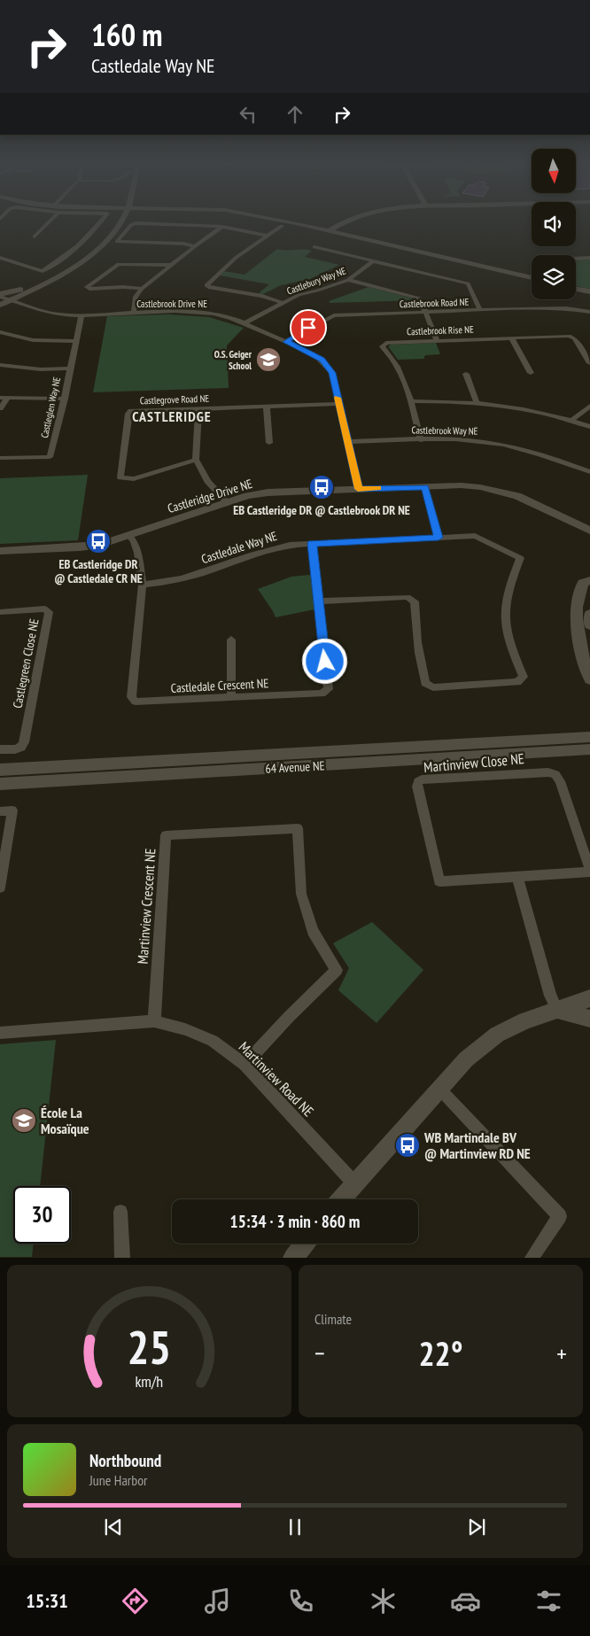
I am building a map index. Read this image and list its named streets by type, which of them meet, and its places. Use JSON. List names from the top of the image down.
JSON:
{
  "streets": {
    "street": [
      "Castlebury Way NE",
      "Castlebrook Road NE",
      "Castlebrook Drive NE",
      "Castlebrook Rise NE",
      "Castlegrove Road NE",
      "Castleglen Way NE",
      "Castlebrook Way NE",
      "Castleridge Drive NE",
      "Castledale Way NE",
      "Castlegreen Close NE",
      "Castledale Crescent NE",
      "Martinview Close NE",
      "64 Avenue NE",
      "Martinview Crescent NE",
      "Martinview Road NE"
    ]
  },
  "crossings": [
    ["Castlebury Way NE", "Castlebrook Drive NE"],
    ["Castlebrook Road NE", "Castlebrook Drive NE"],
    ["Castlebrook Drive NE", "Castlegrove Road NE"],
    ["Castlebrook Drive NE", "Castleglen Way NE"],
    ["Castlebrook Drive NE", "Castlebrook Way NE"],
    ["Castlebrook Drive NE", "Castleridge Drive NE"],
    ["Castlebrook Rise NE", "Castlebrook Way NE"],
    ["Castleridge Drive NE", "Castledale Crescent NE"],
    ["Castledale Way NE", "Castledale Crescent NE"],
    ["Martinview Crescent NE", "Martinview Road NE"]
  ],
  "districts": ["CASTLERIDGE"],
  "places": {
    "school or university": ["O.S. Geiger School", "École La Mosaïque"],
    "bus stop": ["EB Castleridge DR @ Castlebrook DR NE", "EB Castleridge DR @ Castledale CR NE", "WB Martindale BV @ Martinview RD NE"]
  },
  "north": "bottom",
  "page": {
    "turn": ["160 m", "Castledale Way NE"],
    "limit": "30",
    "trip": "15:34 · 3 min · 860 m",
    "tile": "Climate",
    "heat": ["−", "22°", "+"],
    "song": ["Northbound", "June Harbor"],
    "tabs": "15:31",
    "gauge": ["25", "km/h"]
  }
}
